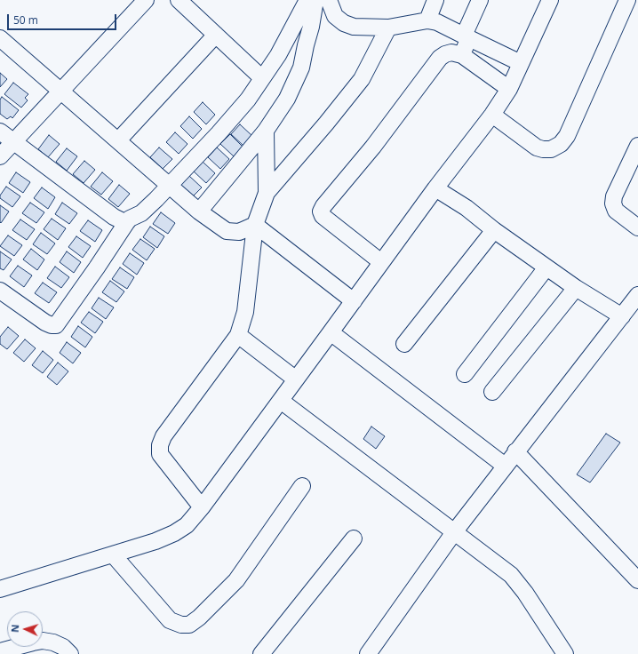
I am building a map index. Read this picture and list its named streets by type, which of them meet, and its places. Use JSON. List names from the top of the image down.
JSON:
{
  "scale_bar": "50 m",
  "north": "left"
}
